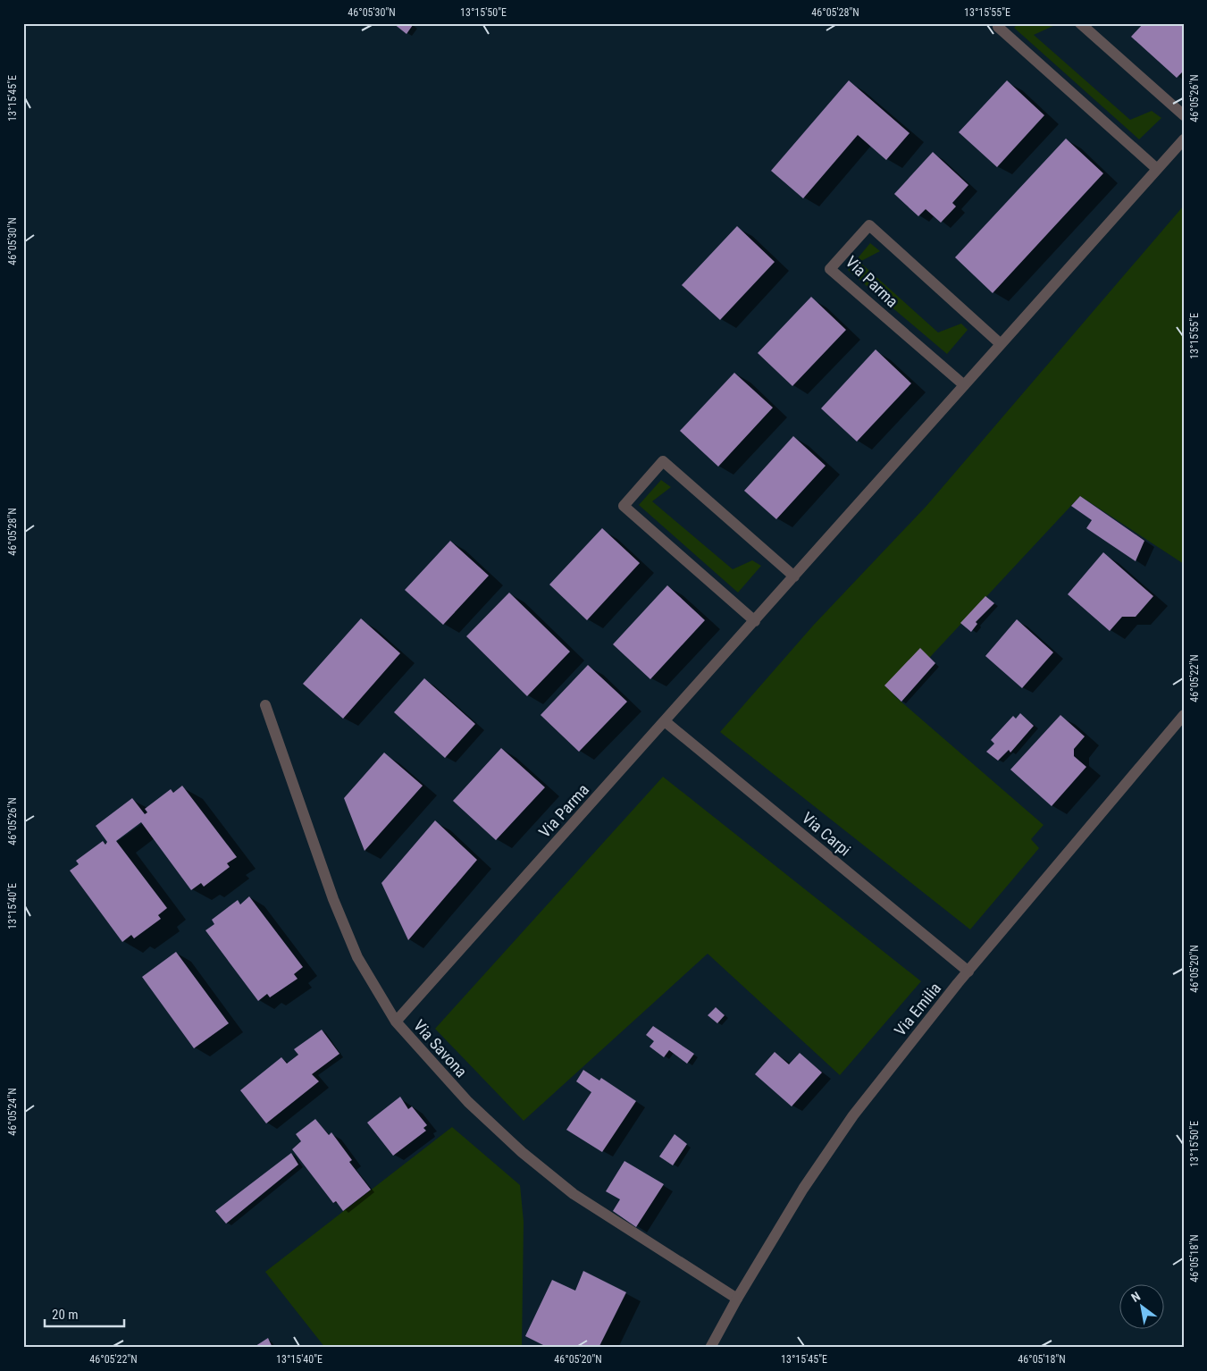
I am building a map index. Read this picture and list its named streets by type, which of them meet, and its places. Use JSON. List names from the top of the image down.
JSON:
{
  "streets": {
    "street": [
      "Via Parma",
      "Via Carpi",
      "Via Emilia",
      "Via Savona"
    ]
  },
  "crossings": [
    ["Via Parma", "Via Carpi"],
    ["Via Parma", "Via Savona"],
    ["Via Carpi", "Via Emilia"],
    ["Via Emilia", "Via Savona"]
  ],
  "scale_bar": "20 m",
  "north": "top left",
  "coordinates": [
    "46°05'30\"N",
    "13°15'50\"E",
    "46°05'28\"N",
    "13°15'55\"E",
    "46°05'26\"N",
    "13°15'45\"E",
    "46°05'22\"N",
    "13°15'40\"E",
    "46°05'20\"N",
    "46°05'24\"N",
    "46°05'18\"N"
  ]
}
